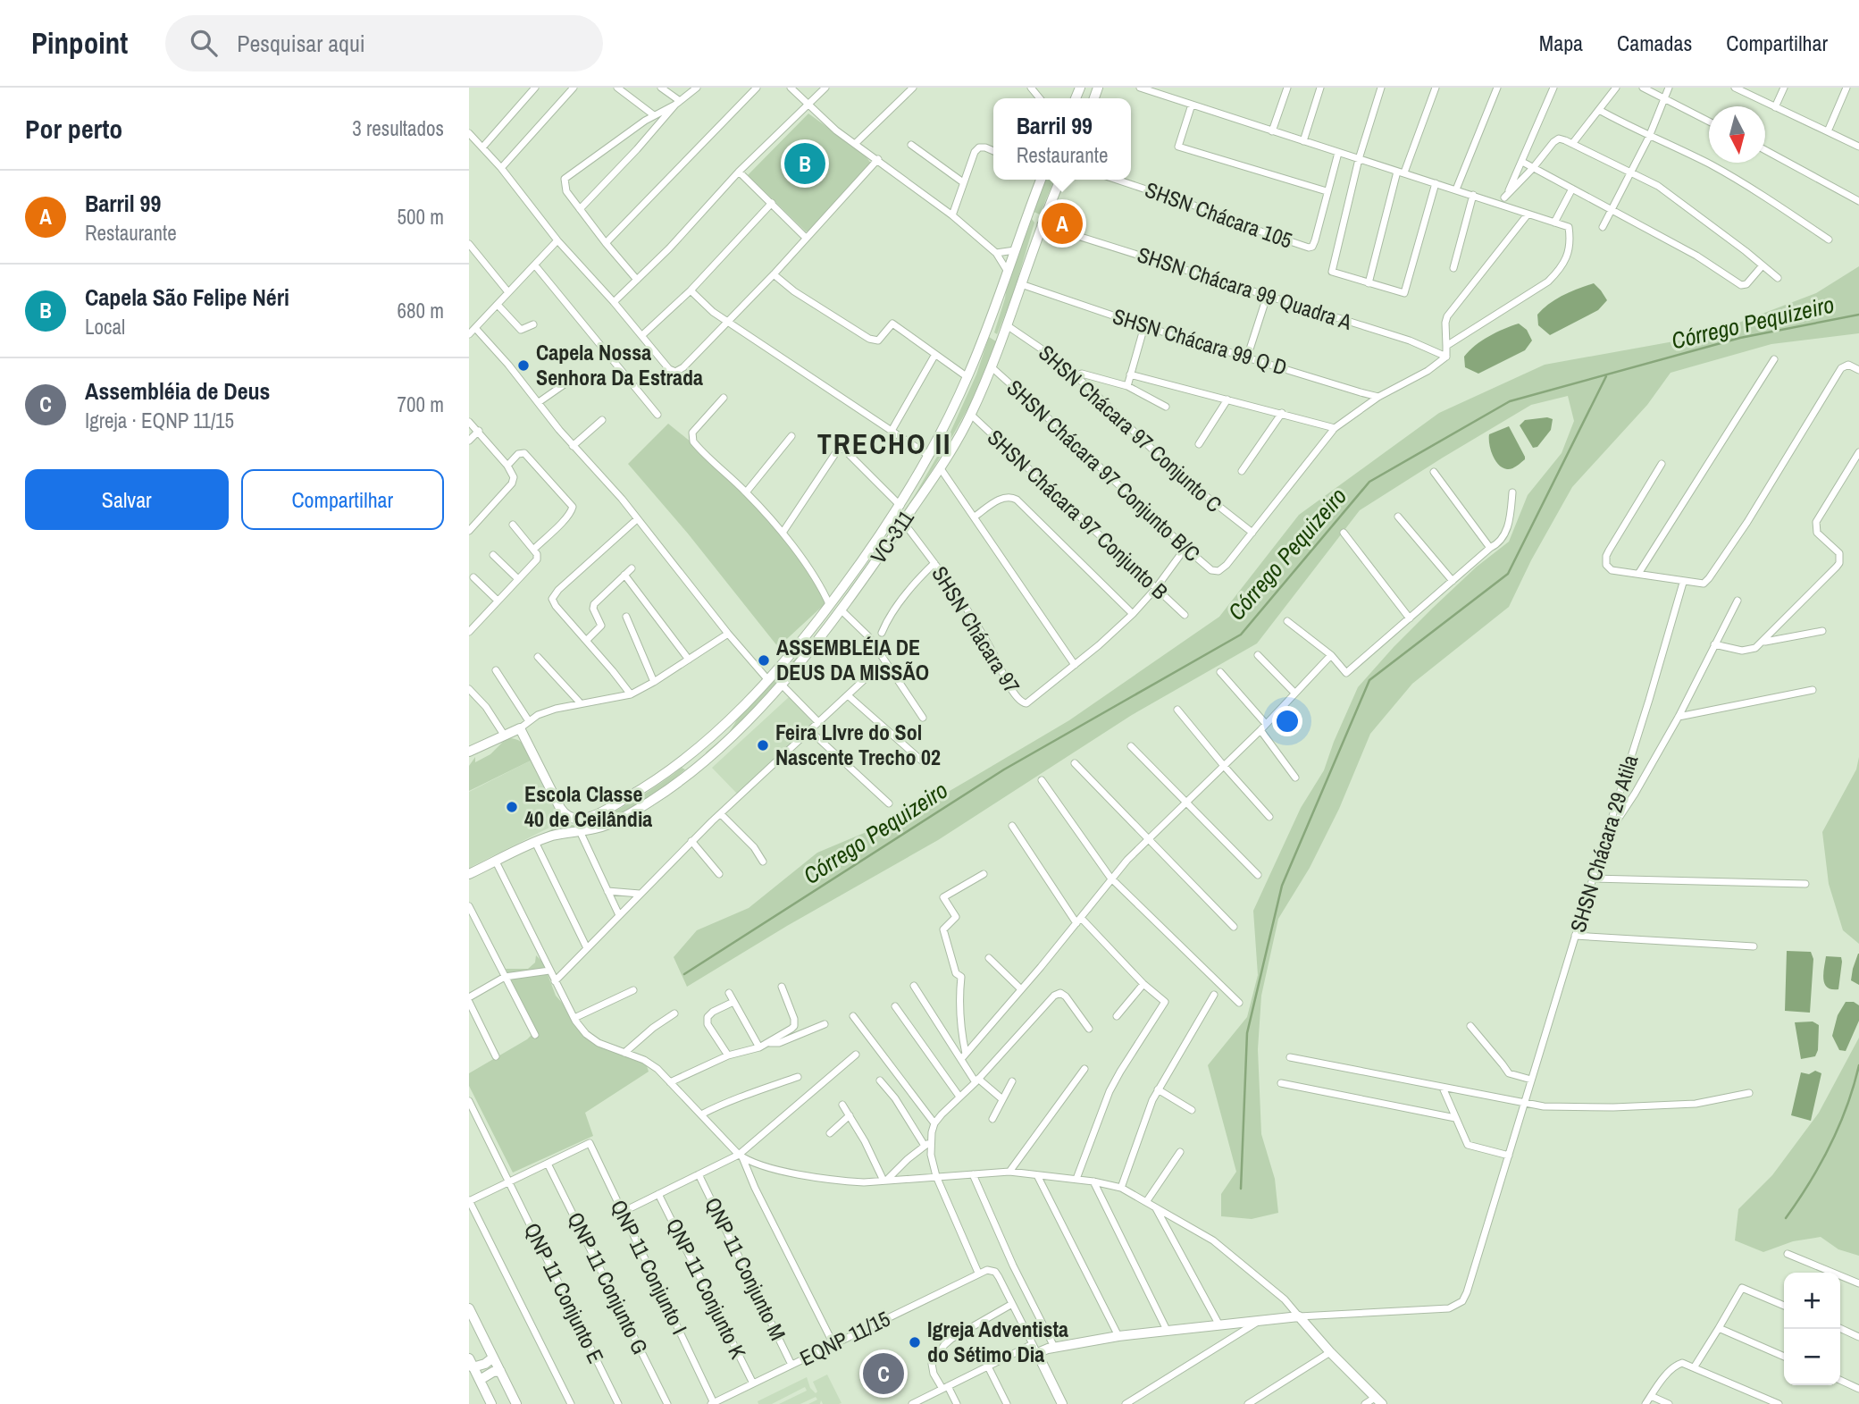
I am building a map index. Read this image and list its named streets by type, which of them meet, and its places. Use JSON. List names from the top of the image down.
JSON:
{
  "streets": {
    "main road": ["VC-311"],
    "street": [
      "SHSN Chácara 105",
      "SHSN Chácara 99 Quadra A",
      "SHSN Chácara 99 Q D",
      "SHSN Chácara 97 Conjunto C",
      "SHSN Chácara 97 Conjunto B/C",
      "SHSN Chácara 97 Conjunto B",
      "SHSN Chácara 97",
      "SHSN Chácara 29 Atila",
      "QNP 11 Conjunto I",
      "QNP 11 Conjunto M",
      "QNP 11 Conjunto G",
      "QNP 11 Conjunto K",
      "QNP 11 Conjunto E",
      "EQNP 11/15"
    ]
  },
  "crossings": [
    ["SHSN Chácara 99 Quadra A", "VC-311"],
    ["SHSN Chácara 99 Q D", "VC-311"],
    ["SHSN Chácara 97 Conjunto C", "SHSN Chácara 97 Conjunto B/C"],
    ["SHSN Chácara 97 Conjunto C", "VC-311"],
    ["SHSN Chácara 97 Conjunto B/C", "VC-311"],
    ["SHSN Chácara 97 Conjunto B/C", "SHSN Chácara 97"],
    ["SHSN Chácara 97 Conjunto B", "VC-311"],
    ["SHSN Chácara 97 Conjunto B", "SHSN Chácara 97"],
    ["VC-311", "SHSN Chácara 97"],
    ["QNP 11 Conjunto I", "QNP 11 Conjunto G"],
    ["QNP 11 Conjunto I", "EQNP 11/15"],
    ["QNP 11 Conjunto M", "EQNP 11/15"],
    ["QNP 11 Conjunto K", "EQNP 11/15"]
  ],
  "districts": ["TRECHO II"],
  "water": ["Córrego Pequizeiro"],
  "places": [
    "Capela Nossa Senhora Da Estrada",
    "ASSEMBLÉIA DE DEUS DA MISSÃO",
    "Feira LIvre do Sol Nascente Trecho 02",
    "Escola Classe 40 de Ceilândia",
    "Igreja Adventista do Sétimo Dia"
  ],
  "north": "bottom",
  "page": {
    "header": "Pinpoint",
    "search": "Pesquisar aqui",
    "nav": ["Mapa", "Camadas", "Compartilhar"],
    "heading": ["Por perto", "3 resultados"],
    "popup": ["Barril 99", "Restaurante"],
    "pins": ["B", "A", "C"],
    "list": [
      {
        "mark": "A",
        "name": "Barril 99",
        "note": "Restaurante",
        "value": "500 m"
      },
      {
        "mark": "B",
        "name": "Capela São Felipe Néri",
        "note": "Local",
        "value": "680 m"
      },
      {
        "mark": "C",
        "name": "Assembléia de Deus",
        "note": "Igreja · EQNP 11/15",
        "value": "700 m"
      }
    ],
    "buttons": ["Salvar", "Compartilhar"],
    "map_buttons": ["+", "−"]
  }
}
